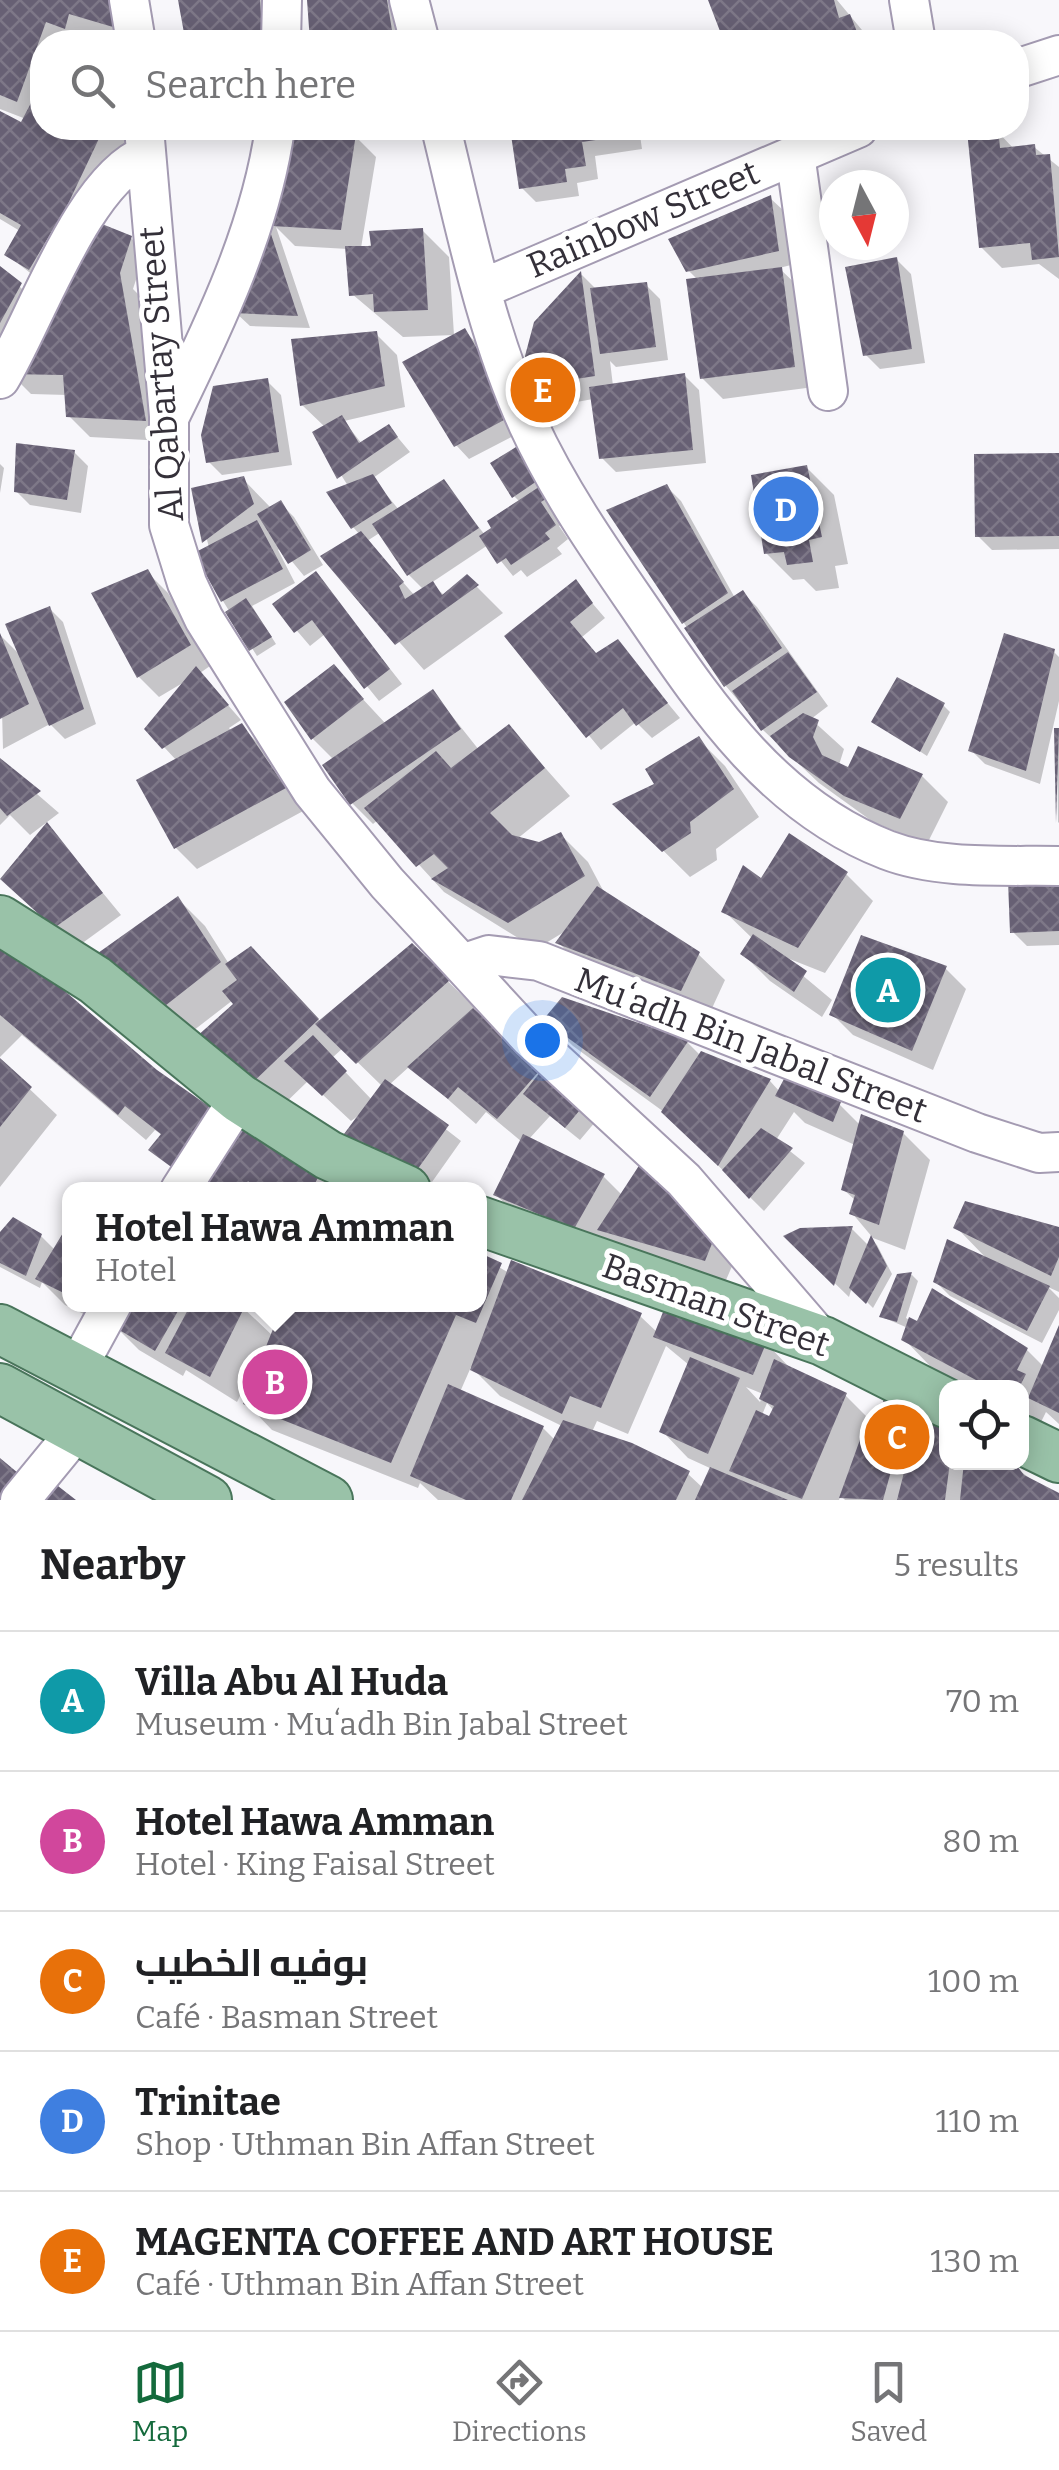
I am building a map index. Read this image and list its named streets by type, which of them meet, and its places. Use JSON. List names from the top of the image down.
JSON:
{
  "streets": {
    "main road": ["Basman Street"],
    "street": ["Rainbow Street", "Al Qabartay Street", "Muʻadh Bin Jabal Street"]
  },
  "crossings": [
    ["Al Qabartay Street", "Muʻadh Bin Jabal Street"],
    ["Al Qabartay Street", "Basman Street"]
  ],
  "north": "bottom",
  "page": {
    "search": "Search here",
    "pins": [
      "E",
      "D",
      "A",
      "B",
      "C"
    ],
    "popup": ["Hotel Hawa Amman", "Hotel"],
    "heading": ["Nearby", "5 results"],
    "list": [
      {
        "mark": "A",
        "name": "Villa Abu Al Huda",
        "note": "Museum · Muʻadh Bin Jabal Street",
        "value": "70 m"
      },
      {
        "mark": "B",
        "name": "Hotel Hawa Amman",
        "note": "Hotel · King Faisal Street",
        "value": "80 m"
      },
      {
        "mark": "C",
        "name": "بوفيه الخطيب",
        "note": "Café · Basman Street",
        "value": "100 m"
      },
      {
        "mark": "D",
        "name": "Trinitae",
        "note": "Shop · Uthman Bin Affan Street",
        "value": "110 m"
      },
      {
        "mark": "E",
        "name": "MAGENTA COFFEE AND ART HOUSE",
        "note": "Café · Uthman Bin Affan Street",
        "value": "130 m"
      }
    ],
    "nav": ["Map", "Directions", "Saved"]
  }
}
